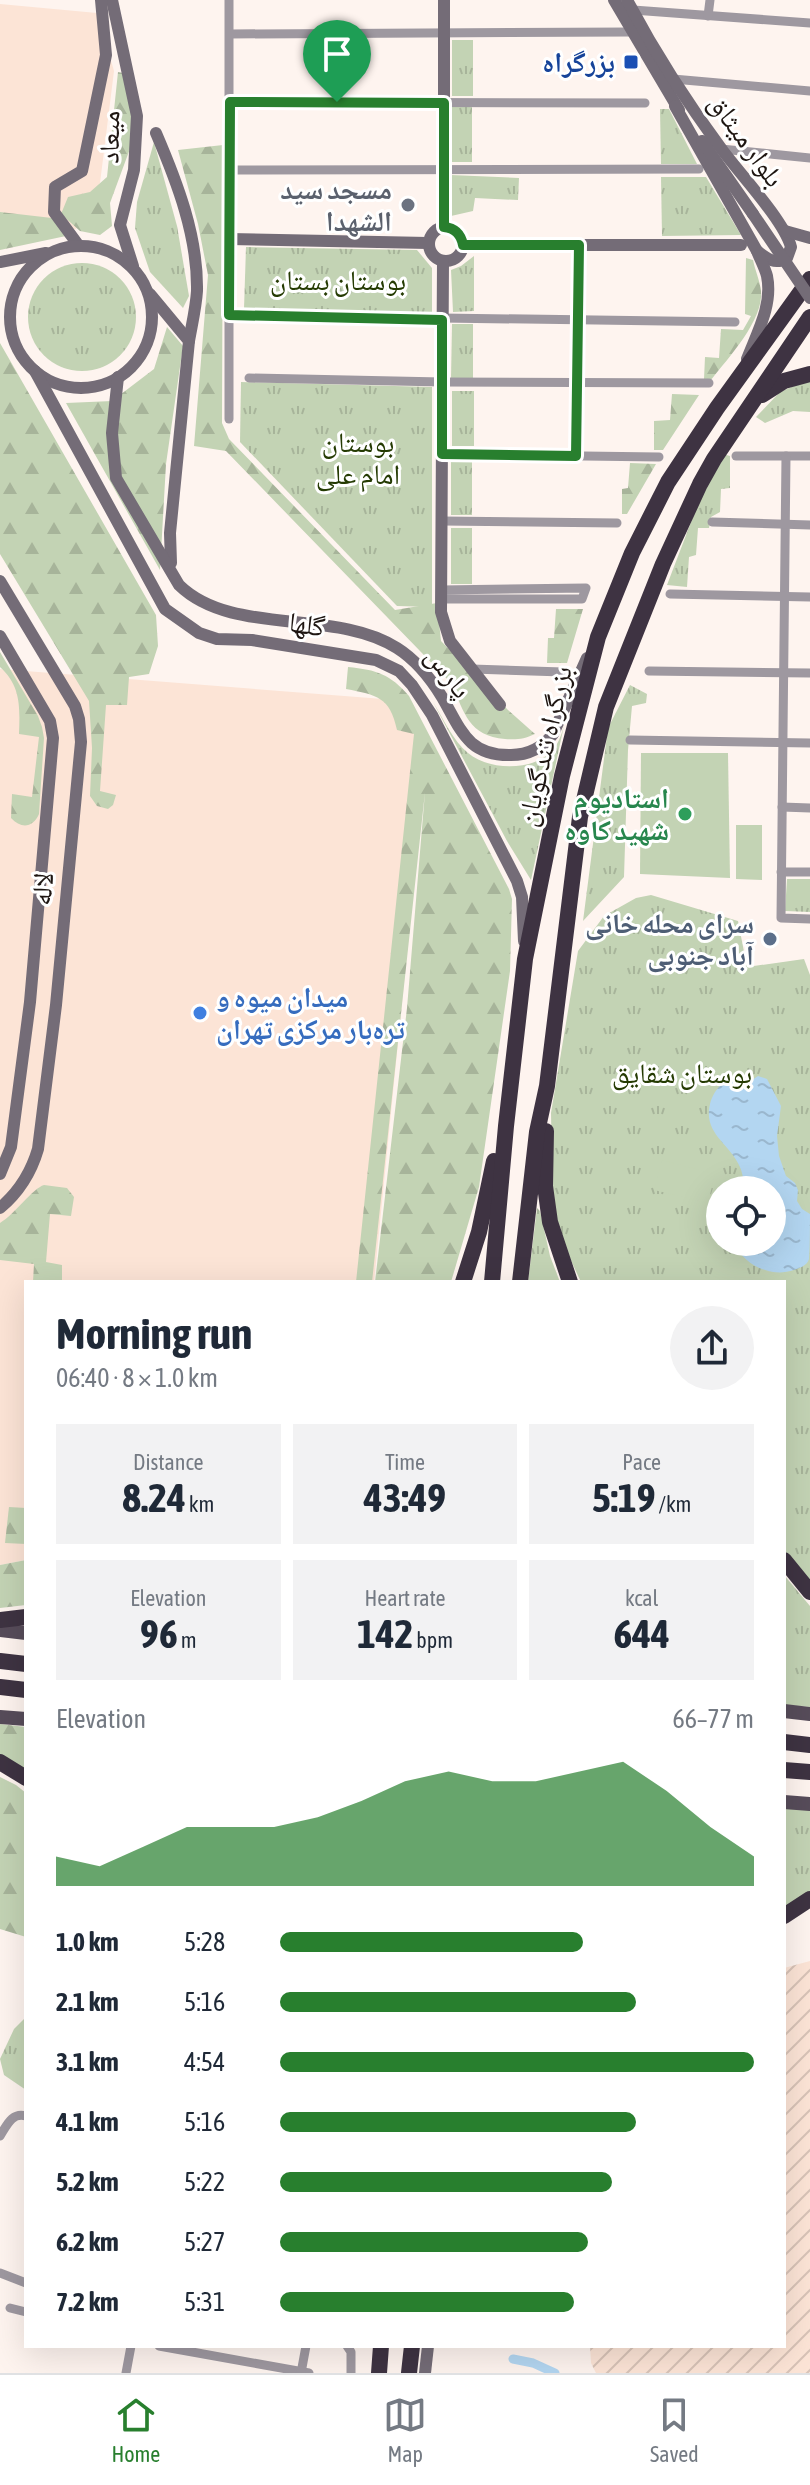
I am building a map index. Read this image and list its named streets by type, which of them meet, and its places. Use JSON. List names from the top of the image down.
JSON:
{
  "streets": {
    "highway": ["بزرگراه تندگویان"],
    "street": [
      "میعاد",
      "بلوار میثاق",
      "گلها",
      "پارس",
      "لاله"
    ]
  },
  "crossings": [
    ["میعاد", "گلها"],
    ["میعاد", "پارس"],
    ["گلها", "پارس"],
    ["گلها", "بزرگراه تندگویان"],
    ["پارس", "بزرگراه تندگویان"]
  ],
  "parks": ["بوستان بستان", "بوستان امام علی", "بوستان شقایق"],
  "places": {
    "transit": ["بزرگراه"],
    "other": [
      "مسجد سید الشهدا",
      "استادیوم شهید کاوه",
      "سرای محله خانی آباد جنوبی",
      "میدان میوه و تره‌بار مرکزی تهران"
    ]
  },
  "page": {
    "heading": ["Morning run", "06:40 · 8 × 1.0 km"],
    "stats": [
      ["Distance", "8.24 km"],
      ["Time", "43:49"],
      ["Pace", "5:19 /km"],
      ["Elevation", "96 m"],
      ["Heart rate", "142 bpm"],
      ["kcal", "644"]
    ],
    "chart": ["Elevation", "66–77 m"],
    "list": [
      {
        "name": "1.0 km",
        "note": "5:28"
      },
      {
        "name": "2.1 km",
        "note": "5:16"
      },
      {
        "name": "3.1 km",
        "note": "4:54"
      },
      {
        "name": "4.1 km",
        "note": "5:16"
      },
      {
        "name": "5.2 km",
        "note": "5:22"
      },
      {
        "name": "6.2 km",
        "note": "5:27"
      },
      {
        "name": "7.2 km",
        "note": "5:31"
      }
    ],
    "tabs": ["Home", "Map", "Saved"]
  }
}
